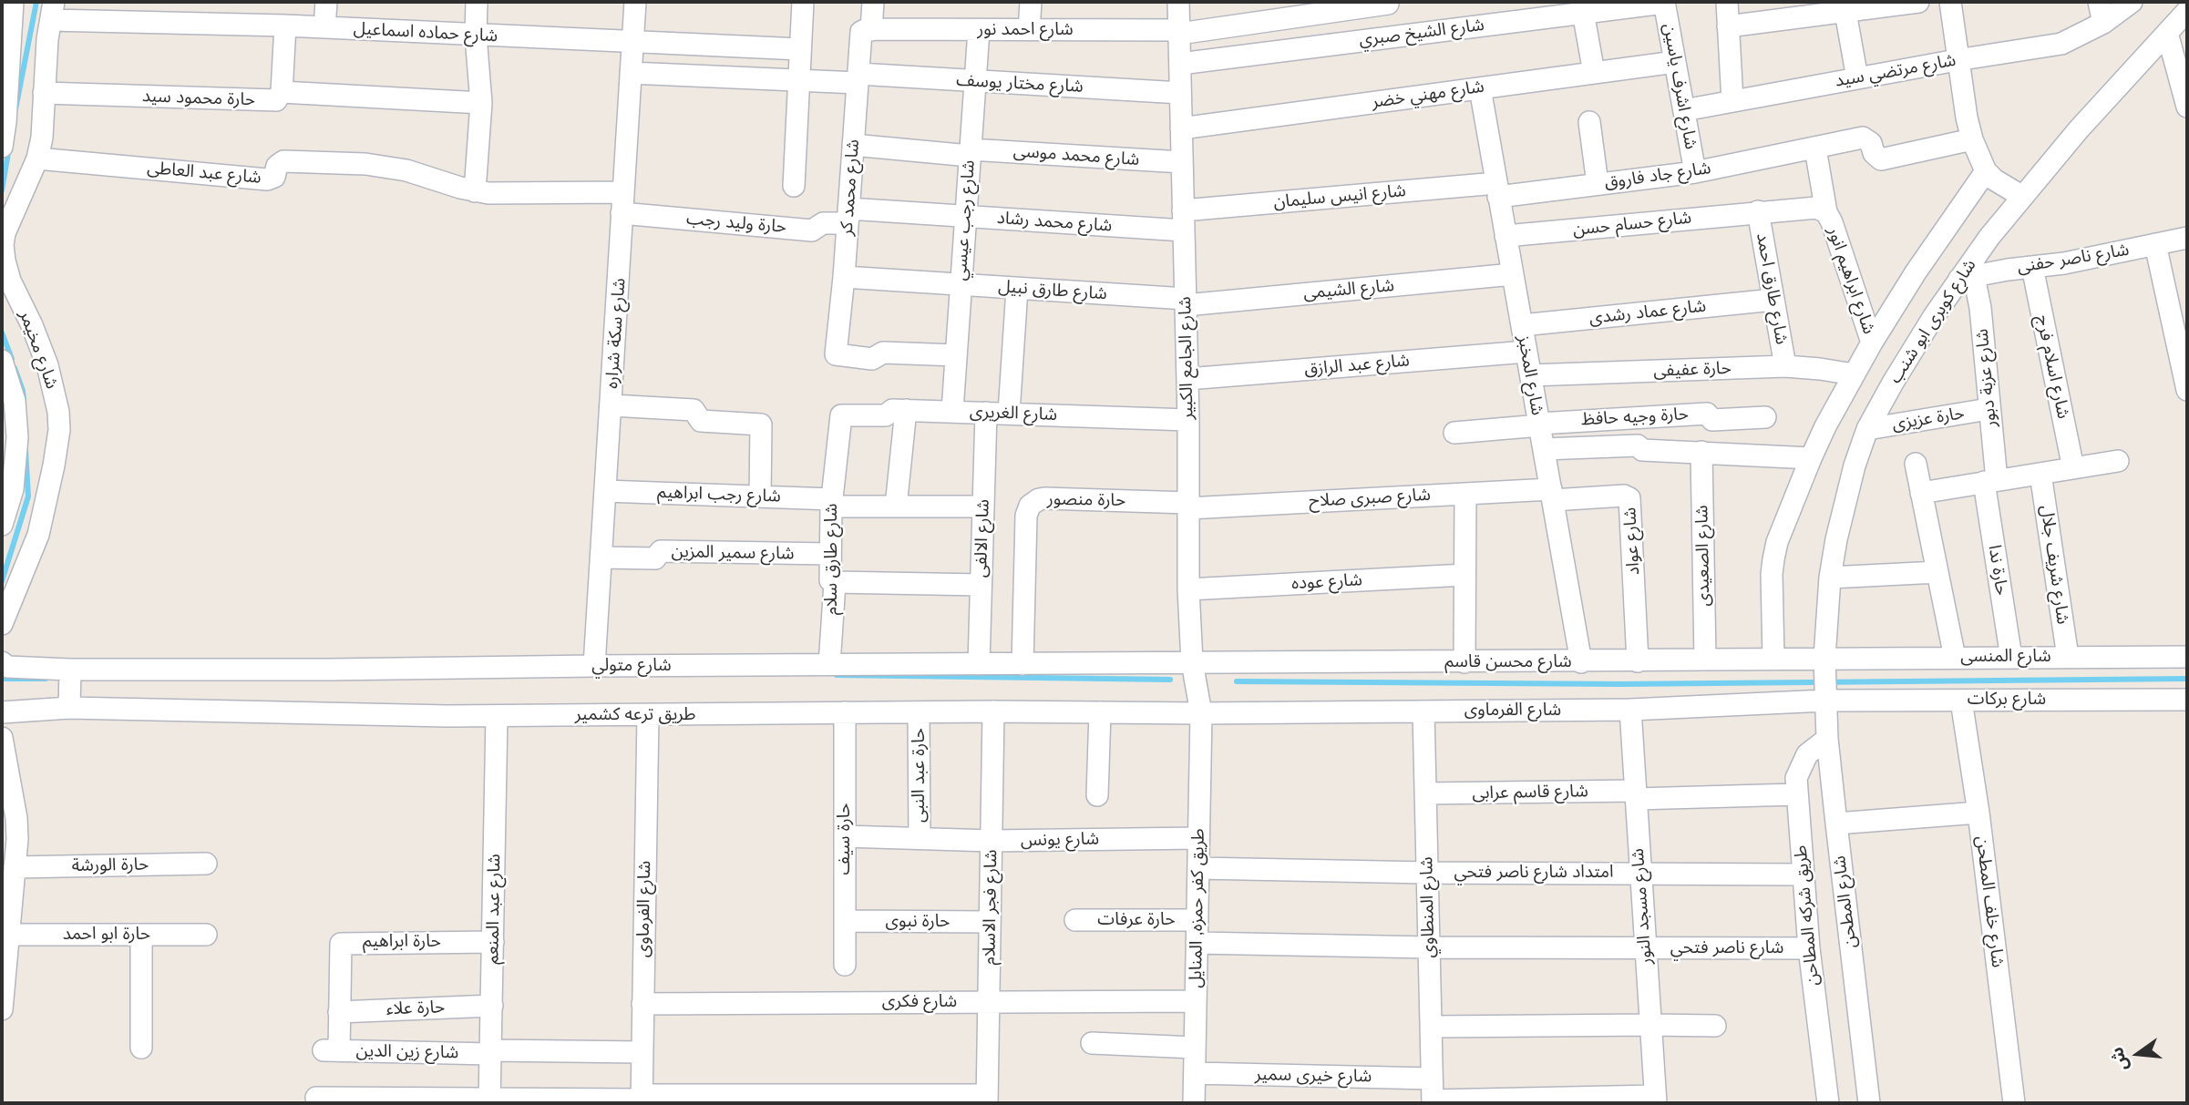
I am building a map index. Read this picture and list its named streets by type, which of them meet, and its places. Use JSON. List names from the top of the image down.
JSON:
{
  "streets": {
    "street": [
      "شارع احمد نور",
      "شارع حماده اسماعيل",
      "شارع الشيخ صبري",
      "شارع مرتضي سيد",
      "شارع مختار يوسف",
      "شارع اشرف ياسين",
      "شارع مهني خضر",
      "حارة محمود سيد",
      "شارع محمد موسى",
      "شارع عبد العاطى",
      "شارع جاد فاروق",
      "شارع محمد كر",
      "شارع انيس سليمان",
      "شارع رجب عيسي",
      "شارع محمد رشاد",
      "حارة وليد رجب",
      "شارع حسام حسن",
      "شارع ناصر حفنى",
      "شارع ابراهيم انور",
      "شارع طارق احمد",
      "شارع الشيمى",
      "شارع طارق نبيل",
      "شارع عماد رشدى",
      "شارع كوبرى ابو شنب",
      "شارع سكة شراره",
      "شارع مخيمر",
      "شارع الجامع الكبير",
      "شارع عبد الرازق",
      "شارع اسلام فرج",
      "حارة عفيفى",
      "شارع المخبز",
      "شارع عزبة دبور",
      "شارع الغريرى",
      "حارة وجيه حافظ",
      "حارة عزيزى",
      "شارع رجب ابراهيم",
      "شارع صبرى صلاح",
      "حارة منصور",
      "شارع الالفى",
      "شارع عواد",
      "شارع سمير المزين",
      "شارع الصعيدى",
      "شارع طارق سلام",
      "شارع شريف جلال",
      "حارة ندا",
      "شارع عوده",
      "شارع المنسى",
      "شارع محسن قاسم",
      "شارع متولي",
      "شارع بركات",
      "شارع الفرماوى",
      "طريق ترعه كشمير",
      "حارة عبد النبى",
      "شارع قاسم عرابى",
      "حارة سيف",
      "شارع يونس",
      "حارة الورشة",
      "امتداد شارع ناصر فتحي",
      "شارع المطحن",
      "شارع خلف المطحن",
      "شارع مسجد النور",
      "شارع فجر الاسلام",
      "شارع المنطاوي",
      "طريق كفر حمزه, المنايل",
      "شارع عبد المنعم",
      "طريق شركه المطاحن",
      "حارة عرفات",
      "حارة نبوى",
      "حارة ابو احمد",
      "حارة ابراهيم",
      "شارع ناصر فتحي",
      "شارع فكرى",
      "حارة علاء",
      "شارع زين الدين",
      "شارع خيرى سمير"
    ]
  },
  "crossings": [
    ["شارع احمد نور", "شارع محمد كر"],
    ["شارع احمد نور", "شارع رجب عيسي"],
    ["شارع احمد نور", "شارع الجامع الكبير"],
    ["شارع حماده اسماعيل", "حارة محمود سيد"],
    ["شارع حماده اسماعيل", "شارع سكة شراره"],
    ["شارع حماده اسماعيل", "شارع مخيمر"],
    ["شارع الشيخ صبري", "شارع اشرف ياسين"],
    ["شارع الشيخ صبري", "شارع الجامع الكبير"],
    ["شارع مرتضي سيد", "شارع اشرف ياسين"],
    ["شارع مختار يوسف", "شارع محمد كر"],
    ["شارع مختار يوسف", "شارع رجب عيسي"],
    ["شارع مختار يوسف", "شارع سكة شراره"],
    ["شارع مختار يوسف", "شارع الجامع الكبير"],
    ["شارع اشرف ياسين", "شارع مهني خضر"],
    ["شارع اشرف ياسين", "شارع جاد فاروق"],
    ["شارع مهني خضر", "شارع الجامع الكبير"],
    ["شارع مهني خضر", "شارع المخبز"],
    ["حارة محمود سيد", "شارع مخيمر"],
    ["شارع محمد موسى", "شارع محمد كر"],
    ["شارع محمد موسى", "شارع رجب عيسي"],
    ["شارع محمد موسى", "شارع الجامع الكبير"],
    ["شارع عبد العاطى", "حارة وليد رجب"],
    ["شارع عبد العاطى", "شارع سكة شراره"],
    ["شارع عبد العاطى", "شارع مخيمر"],
    ["شارع جاد فاروق", "شارع انيس سليمان"],
    ["شارع جاد فاروق", "شارع المخبز"],
    ["شارع محمد كر", "شارع رجب عيسي"],
    ["شارع محمد كر", "شارع محمد رشاد"],
    ["شارع محمد كر", "حارة وليد رجب"],
    ["شارع محمد كر", "شارع طارق نبيل"],
    ["شارع انيس سليمان", "شارع محمد رشاد"],
    ["شارع انيس سليمان", "شارع الجامع الكبير"],
    ["شارع انيس سليمان", "شارع المخبز"],
    ["شارع رجب عيسي", "شارع محمد رشاد"],
    ["شارع رجب عيسي", "شارع طارق نبيل"],
    ["شارع رجب عيسي", "شارع الغريرى"],
    ["شارع محمد رشاد", "حارة وليد رجب"],
    ["شارع محمد رشاد", "شارع الجامع الكبير"],
    ["حارة وليد رجب", "شارع سكة شراره"],
    ["شارع حسام حسن", "شارع ابراهيم انور"],
    ["شارع حسام حسن", "شارع طارق احمد"],
    ["شارع حسام حسن", "شارع المخبز"],
    ["شارع ناصر حفنى", "شارع كوبرى ابو شنب"],
    ["شارع ناصر حفنى", "شارع اسلام فرج"],
    ["شارع ناصر حفنى", "شارع عزبة دبور"],
    ["شارع ابراهيم انور", "شارع طارق احمد"],
    ["شارع طارق احمد", "شارع عماد رشدى"],
    ["شارع طارق احمد", "حارة عفيفى"],
    ["شارع الشيمى", "شارع طارق نبيل"],
    ["شارع الشيمى", "شارع الجامع الكبير"],
    ["شارع الشيمى", "شارع المخبز"],
    ["شارع طارق نبيل", "شارع الجامع الكبير"],
    ["شارع عماد رشدى", "شارع المخبز"],
    ["شارع كوبرى ابو شنب", "شارع عزبة دبور"],
    ["شارع كوبرى ابو شنب", "حارة عزيزى"],
    ["شارع كوبرى ابو شنب", "شارع المنسى"],
    ["شارع كوبرى ابو شنب", "شارع محسن قاسم"],
    ["شارع كوبرى ابو شنب", "شارع بركات"],
    ["شارع كوبرى ابو شنب", "شارع الفرماوى"],
    ["شارع كوبرى ابو شنب", "شارع المطحن"],
    ["شارع سكة شراره", "شارع رجب ابراهيم"],
    ["شارع سكة شراره", "شارع سمير المزين"],
    ["شارع سكة شراره", "شارع متولي"],
    ["شارع الجامع الكبير", "شارع عبد الرازق"],
    ["شارع الجامع الكبير", "شارع الغريرى"],
    ["شارع الجامع الكبير", "شارع صبرى صلاح"],
    ["شارع الجامع الكبير", "حارة منصور"],
    ["شارع الجامع الكبير", "شارع عوده"],
    ["شارع الجامع الكبير", "شارع محسن قاسم"],
    ["شارع الجامع الكبير", "شارع متولي"],
    ["شارع الجامع الكبير", "شارع الفرماوى"],
    ["شارع الجامع الكبير", "طريق ترعه كشمير"],
    ["شارع الجامع الكبير", "طريق كفر حمزه, المنايل"],
    ["شارع عبد الرازق", "شارع المخبز"],
    ["حارة عفيفى", "شارع المخبز"],
    ["شارع المخبز", "حارة وجيه حافظ"],
    ["شارع المخبز", "شارع صبرى صلاح"],
    ["شارع المخبز", "شارع عواد"],
    ["شارع المخبز", "شارع محسن قاسم"],
    ["شارع عزبة دبور", "حارة عزيزى"],
    ["شارع عزبة دبور", "حارة ندا"],
    ["شارع الغريرى", "شارع الالفى"],
    ["شارع الغريرى", "شارع طارق سلام"],
    ["شارع رجب ابراهيم", "شارع الالفى"],
    ["شارع رجب ابراهيم", "شارع طارق سلام"],
    ["شارع صبرى صلاح", "حارة منصور"],
    ["شارع صبرى صلاح", "شارع عواد"],
    ["حارة منصور", "شارع متولي"],
    ["شارع الالفى", "شارع متولي"],
    ["شارع عواد", "شارع محسن قاسم"],
    ["شارع سمير المزين", "شارع طارق سلام"],
    ["شارع الصعيدى", "شارع محسن قاسم"],
    ["شارع طارق سلام", "شارع متولي"],
    ["شارع شريف جلال", "شارع المنسى"],
    ["حارة ندا", "شارع المنسى"],
    ["شارع المنسى", "شارع محسن قاسم"],
    ["شارع محسن قاسم", "شارع متولي"],
    ["شارع بركات", "شارع الفرماوى"],
    ["شارع بركات", "شارع المطحن"],
    ["شارع بركات", "شارع خلف المطحن"],
    ["شارع الفرماوى", "طريق ترعه كشمير"],
    ["شارع الفرماوى", "شارع المطحن"],
    ["شارع الفرماوى", "شارع مسجد النور"],
    ["شارع الفرماوى", "شارع المنطاوي"],
    ["شارع الفرماوى", "طريق كفر حمزه, المنايل"],
    ["شارع الفرماوى", "شارع فكرى"],
    ["شارع الفرماوى", "شارع زين الدين"],
    ["طريق ترعه كشمير", "حارة عبد النبى"],
    ["طريق ترعه كشمير", "حارة سيف"],
    ["طريق ترعه كشمير", "شارع فجر الاسلام"],
    ["طريق ترعه كشمير", "طريق كفر حمزه, المنايل"],
    ["طريق ترعه كشمير", "شارع عبد المنعم"],
    ["حارة عبد النبى", "شارع يونس"],
    ["شارع قاسم عرابى", "شارع مسجد النور"],
    ["شارع قاسم عرابى", "شارع المنطاوي"],
    ["شارع قاسم عرابى", "طريق شركه المطاحن"],
    ["حارة سيف", "شارع يونس"],
    ["حارة سيف", "حارة نبوى"],
    ["شارع يونس", "شارع فجر الاسلام"],
    ["شارع يونس", "طريق كفر حمزه, المنايل"],
    ["امتداد شارع ناصر فتحي", "شارع مسجد النور"],
    ["امتداد شارع ناصر فتحي", "شارع المنطاوي"],
    ["امتداد شارع ناصر فتحي", "طريق كفر حمزه, المنايل"],
    ["امتداد شارع ناصر فتحي", "طريق شركه المطاحن"],
    ["شارع المطحن", "طريق شركه المطاحن"],
    ["شارع مسجد النور", "شارع ناصر فتحي"],
    ["شارع فجر الاسلام", "حارة نبوى"],
    ["شارع فجر الاسلام", "شارع فكرى"],
    ["شارع المنطاوي", "شارع خيرى سمير"],
    ["طريق كفر حمزه, المنايل", "حارة عرفات"],
    ["طريق كفر حمزه, المنايل", "شارع فكرى"],
    ["طريق كفر حمزه, المنايل", "شارع خيرى سمير"],
    ["شارع عبد المنعم", "حارة ابراهيم"],
    ["شارع عبد المنعم", "حارة علاء"],
    ["شارع عبد المنعم", "شارع زين الدين"],
    ["طريق شركه المطاحن", "شارع ناصر فتحي"],
    ["حارة ابراهيم", "حارة علاء"],
    ["حارة ابراهيم", "شارع زين الدين"]
  ],
  "north": "left"
}
